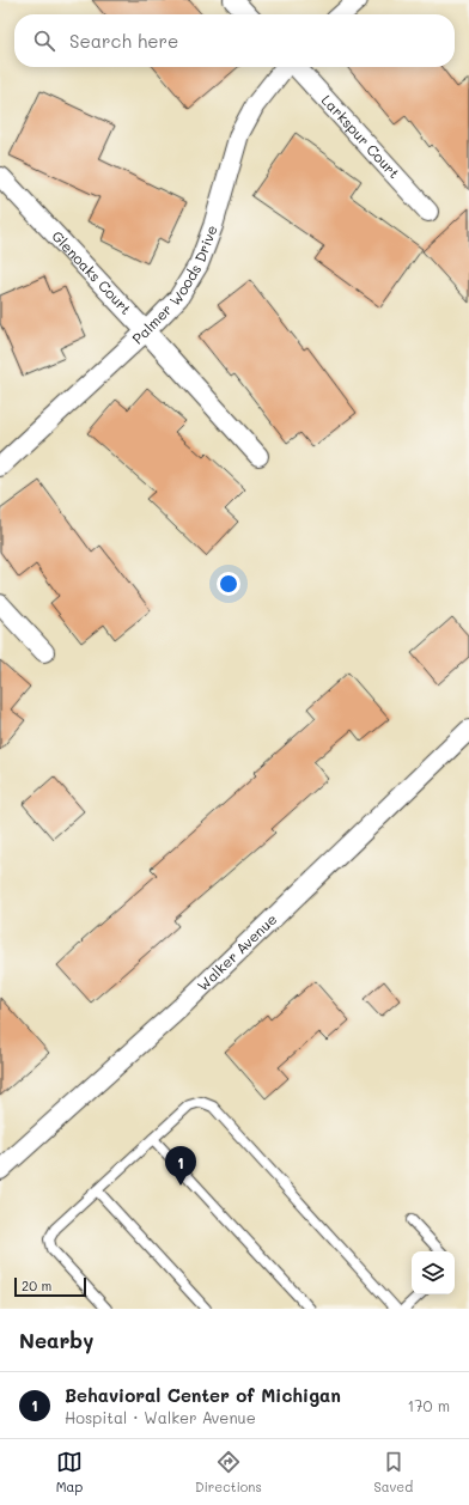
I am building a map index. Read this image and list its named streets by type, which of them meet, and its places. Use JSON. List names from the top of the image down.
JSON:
{
  "streets": {
    "street": [
      "Larkspur Court",
      "Glenoaks Court",
      "Palmer Woods Drive",
      "Walker Avenue"
    ]
  },
  "crossings": [
    ["Glenoaks Court", "Palmer Woods Drive"]
  ],
  "scale_bar": "20 m",
  "page": {
    "search": "Search here",
    "pins": "1",
    "scale": "20 m",
    "heading": "Nearby",
    "list": [
      {
        "mark": "1",
        "name": "Behavioral Center of Michigan",
        "note": "Hospital · Walker Avenue",
        "value": "170 m"
      }
    ],
    "nav": ["Map", "Directions", "Saved"]
  }
}
